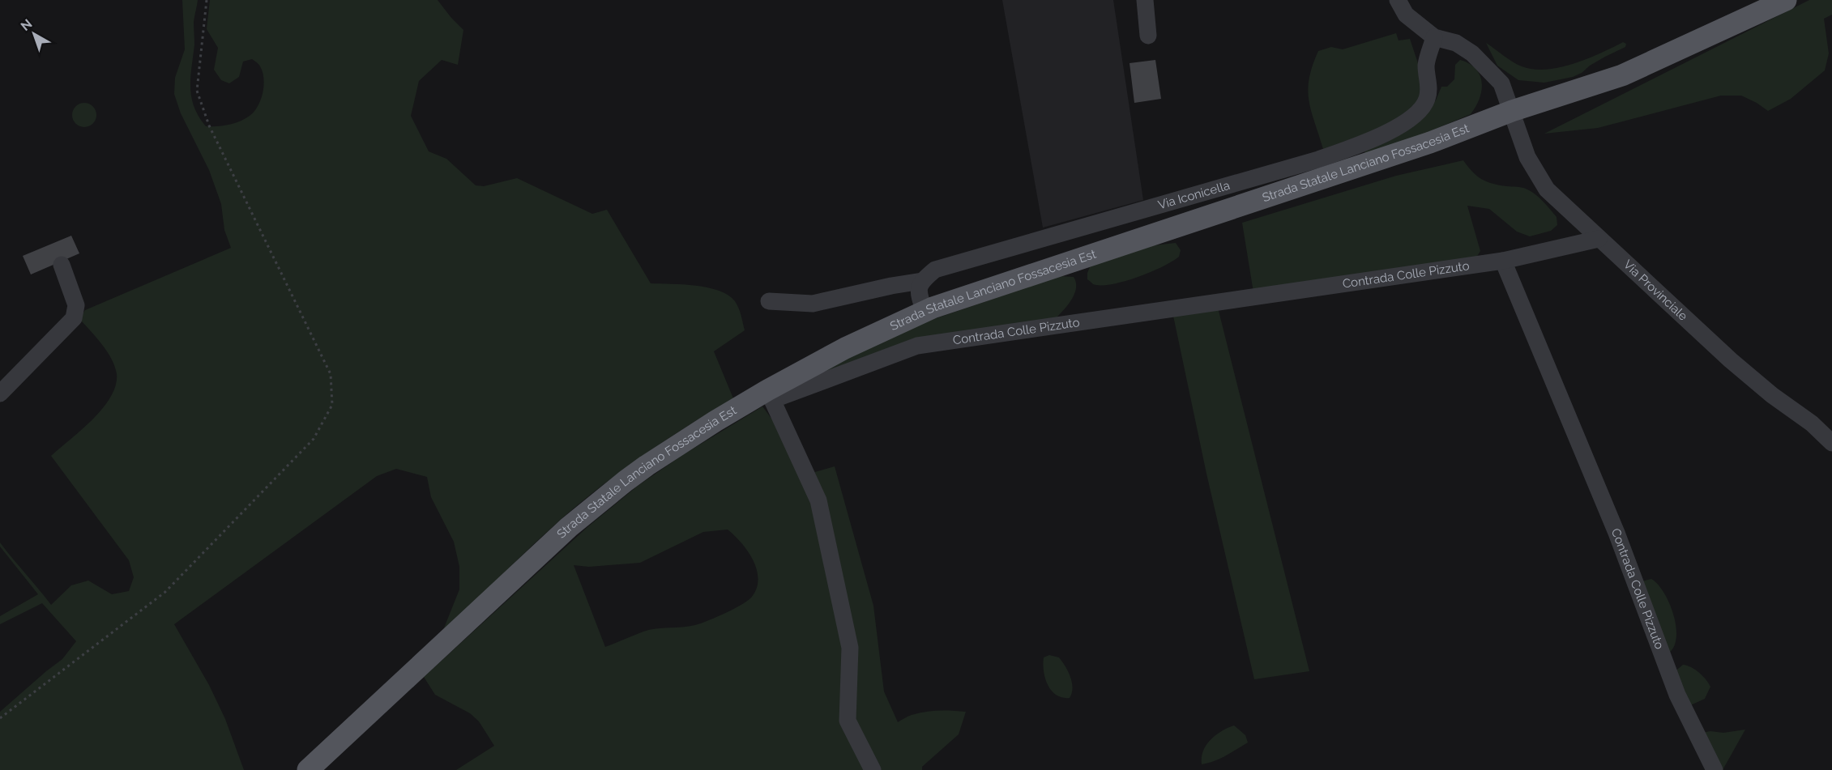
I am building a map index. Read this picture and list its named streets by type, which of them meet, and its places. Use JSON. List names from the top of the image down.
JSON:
{
  "streets": {
    "main road": ["Strada Statale Lanciano Fossacesia Est"],
    "street": ["Via Iconicella", "Contrada Colle Pizzuto", "Via Provinciale"]
  },
  "crossings": [
    ["Strada Statale Lanciano Fossacesia Est", "Contrada Colle Pizzuto"],
    ["Strada Statale Lanciano Fossacesia Est", "Via Provinciale"],
    ["Via Iconicella", "Via Provinciale"]
  ],
  "north": "top left"
}
